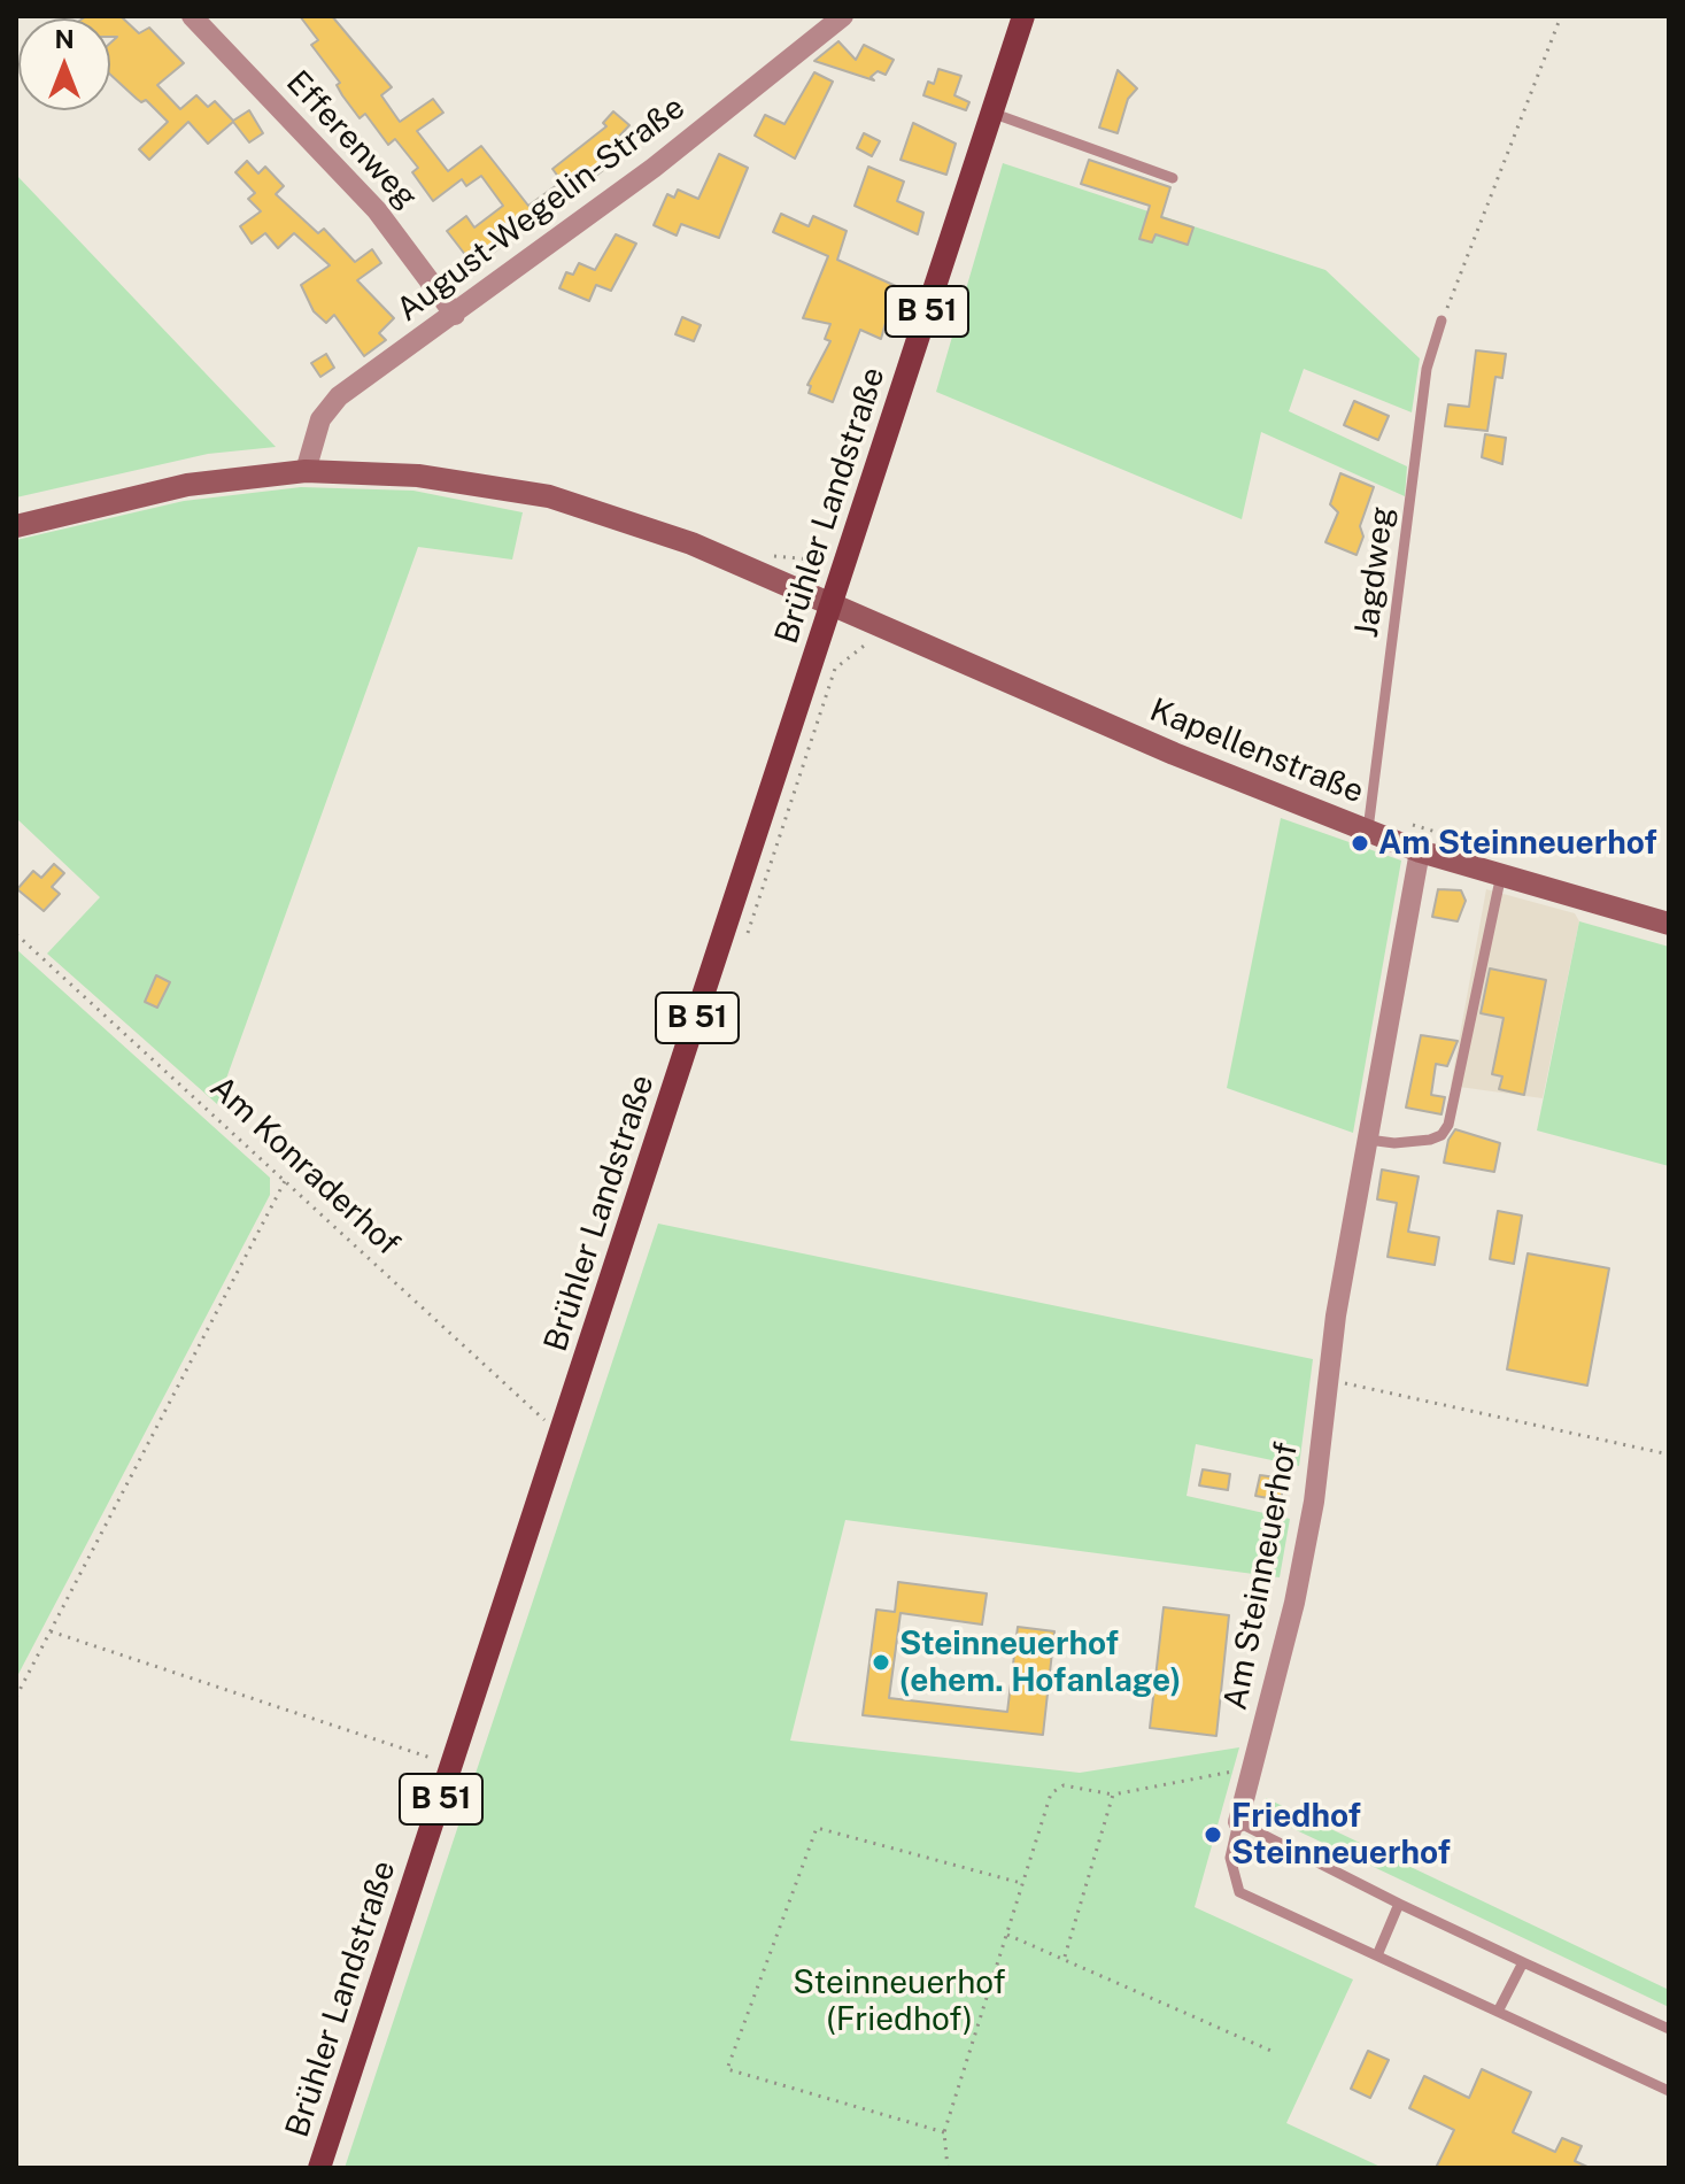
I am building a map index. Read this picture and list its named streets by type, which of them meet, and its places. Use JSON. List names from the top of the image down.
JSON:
{
  "streets": {
    "main road": ["B 51", "Brühler Landstraße", "Kapellenstraße"],
    "street": ["Efferenweg", "August-Wegelin-Straße", "Am Steinneuerhof"],
    "lane": ["Jagdweg"],
    "path": ["Am Konraderhof"]
  },
  "crossings": [
    ["Efferenweg", "August-Wegelin-Straße"],
    ["August-Wegelin-Straße", "Kapellenstraße"],
    ["Brühler Landstraße", "Kapellenstraße"],
    ["Brühler Landstraße", "Am Konraderhof"],
    ["Jagdweg", "Kapellenstraße"],
    ["Kapellenstraße", "Am Steinneuerhof"]
  ],
  "parks": ["Steinneuerhof (Friedhof)"],
  "places": ["Am Steinneuerhof", "Steinneuerhof (ehem. Hofanlage)", "Friedhof Steinneuerhof"],
  "north": "top"
}
